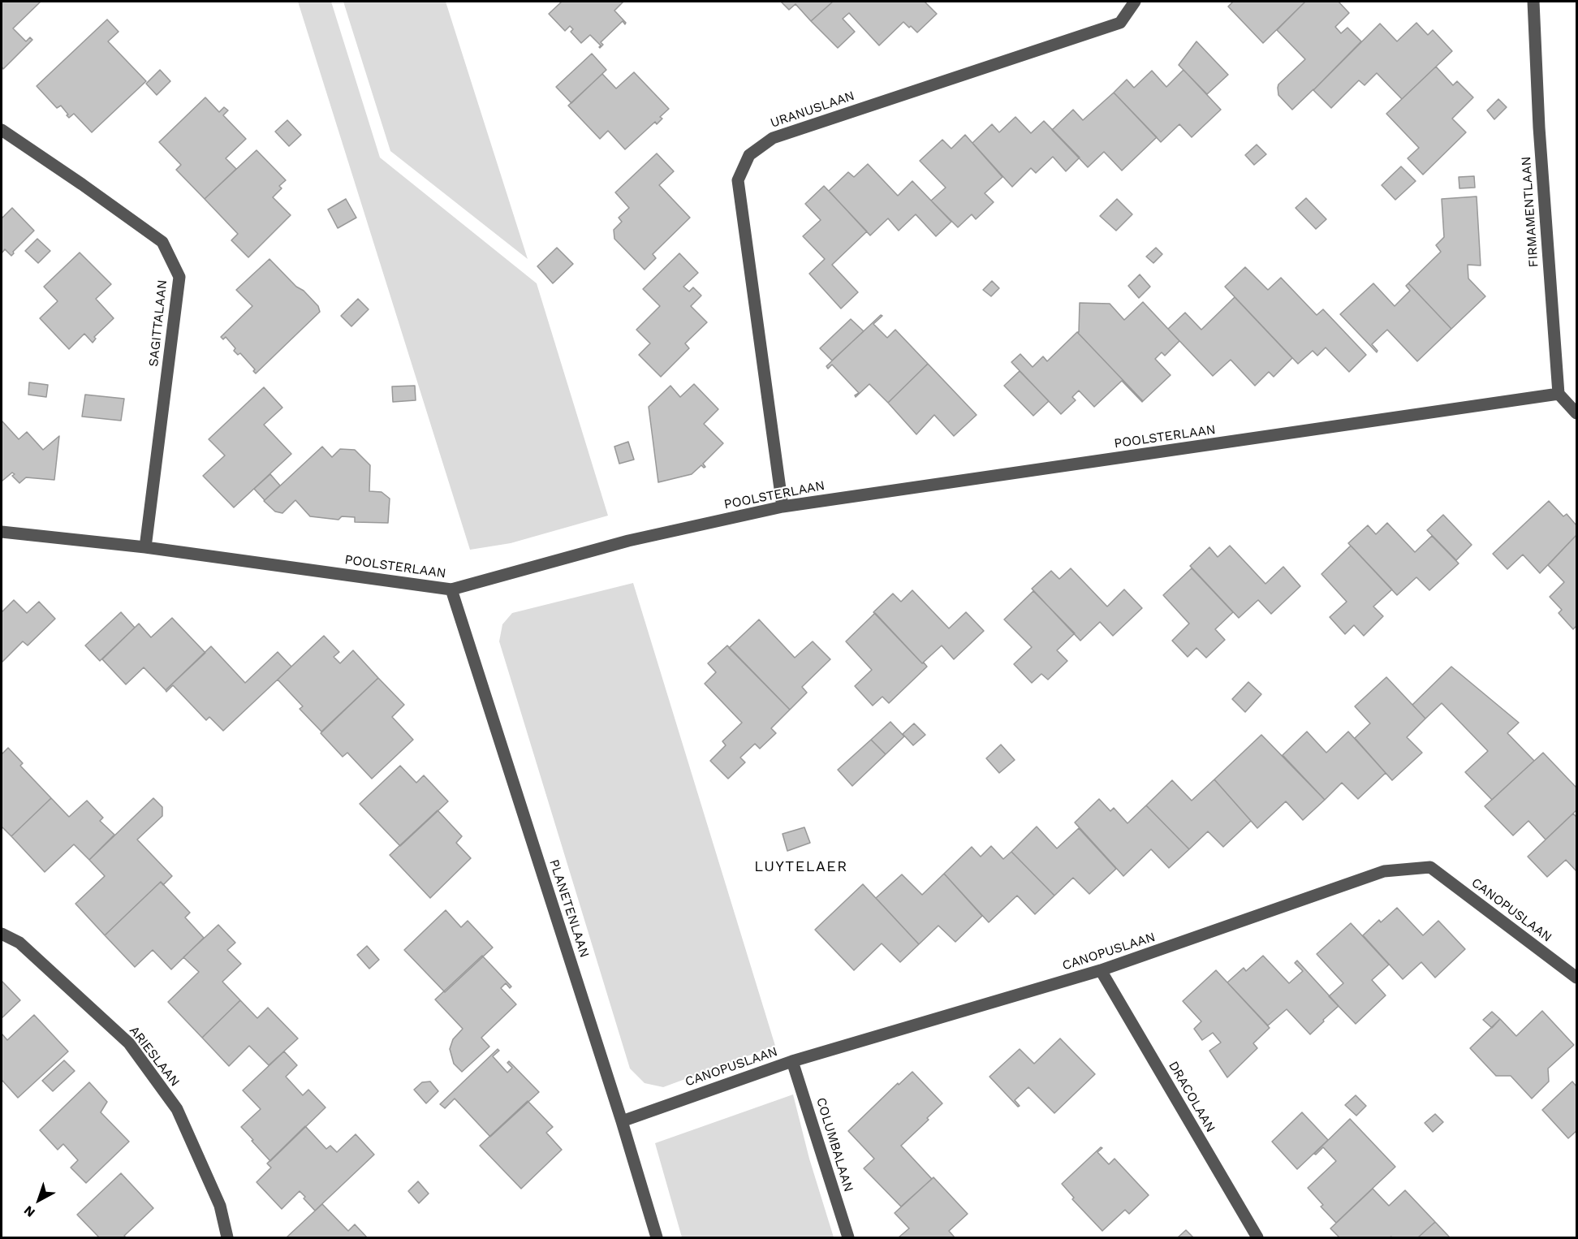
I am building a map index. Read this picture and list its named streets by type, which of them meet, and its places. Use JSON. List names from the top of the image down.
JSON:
{
  "streets": {
    "street": [
      "URANUSLAAN",
      "FIRMAMENTLAAN",
      "SAGITTALAAN",
      "POOLSTERLAAN",
      "PLANETENLAAN",
      "CANOPUSLAAN",
      "ARIESLAAN",
      "DRACOLAAN",
      "COLUMBALAAN"
    ]
  },
  "crossings": [
    ["URANUSLAAN", "POOLSTERLAAN"],
    ["FIRMAMENTLAAN", "POOLSTERLAAN"],
    ["SAGITTALAAN", "POOLSTERLAAN"],
    ["POOLSTERLAAN", "PLANETENLAAN"],
    ["PLANETENLAAN", "CANOPUSLAAN"],
    ["CANOPUSLAAN", "DRACOLAAN"],
    ["CANOPUSLAAN", "COLUMBALAAN"]
  ],
  "districts": ["LUYTELAER"],
  "north": "bottom left"
}
